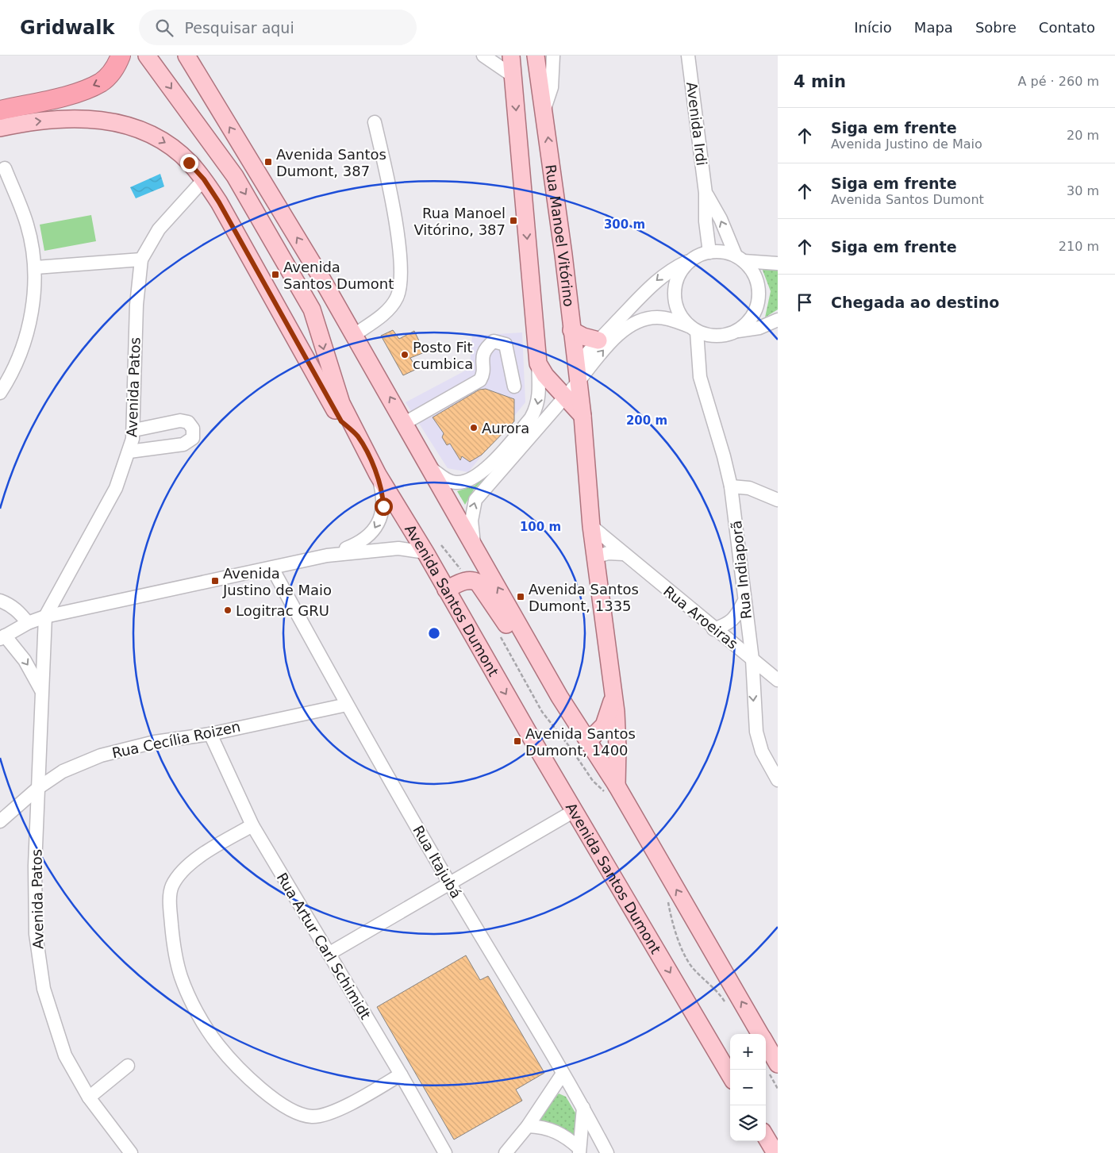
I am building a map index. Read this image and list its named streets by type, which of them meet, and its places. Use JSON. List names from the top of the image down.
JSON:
{
  "streets": {
    "main road": ["Rua Manoel Vitórino", "Avenida Santos Dumont"],
    "street": [
      "Avenida Irdi",
      "Avenida Patos",
      "Rua Indiaporã",
      "Rua Aroeiras",
      "Rua Cecília Roizen",
      "Rua Itajubá",
      "Rua Artur Carl Schimidt"
    ]
  },
  "crossings": [
    ["Avenida Irdi", "Rua Indiaporã"],
    ["Rua Manoel Vitórino", "Rua Aroeiras"],
    ["Avenida Patos", "Rua Cecília Roizen"],
    ["Rua Indiaporã", "Rua Aroeiras"],
    ["Rua Cecília Roizen", "Rua Itajubá"],
    ["Rua Cecília Roizen", "Rua Artur Carl Schimidt"]
  ],
  "places": {
    "transit": [
      "Avenida Santos Dumont, 387",
      "Rua Manoel Vitórino, 387",
      "Avenida Santos Dumont",
      "Avenida Justino de Maio",
      "Avenida Santos Dumont, 1335",
      "Avenida Santos Dumont, 1400"
    ],
    "other": ["Posto Fit cumbica", "Aurora", "Logitrac GRU"]
  },
  "page": {
    "header": "Gridwalk",
    "search": "Pesquisar aqui",
    "nav": [
      "Início",
      "Mapa",
      "Sobre",
      "Contato"
    ],
    "heading": ["4 min", "A pé · 260 m"],
    "list": [
      ["Siga em frente", "Avenida Justino de Maio", "20 m"],
      ["Siga em frente", "Avenida Santos Dumont", "30 m"],
      ["Siga em frente", "210 m"],
      "Chegada ao destino"
    ],
    "map_buttons": ["+", "−"]
  },
  "rings": ["300 m", "200 m", "100 m"]
}
